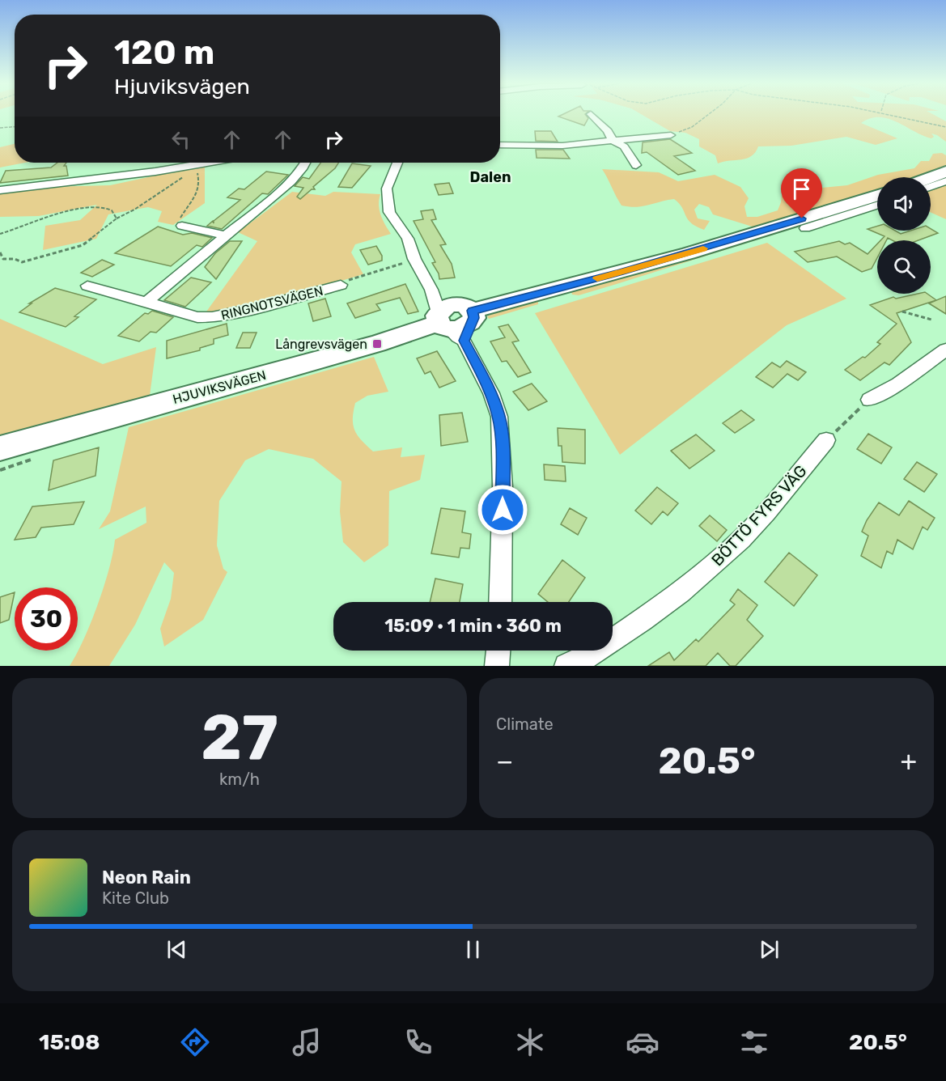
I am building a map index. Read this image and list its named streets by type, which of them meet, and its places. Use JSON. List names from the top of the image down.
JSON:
{
  "streets": {
    "main road": ["HJUVIKSVÄGEN"],
    "street": ["RINGNOTSVÄGEN", "BÖTTÖ FYRS VÄG"]
  },
  "districts": ["Dalen"],
  "places": {
    "transit": ["Långrevsvägen"]
  },
  "page": {
    "turn": ["120 m", "Hjuviksvägen"],
    "limit": "30",
    "trip": "15:09 · 1 min · 360 m",
    "tile": [
      ["27", "km/h"],
      "Climate"
    ],
    "heat": ["−", "20.5°", "+"],
    "song": ["Neon Rain", "Kite Club"],
    "tabs": ["15:08", "20.5°"]
  }
}
